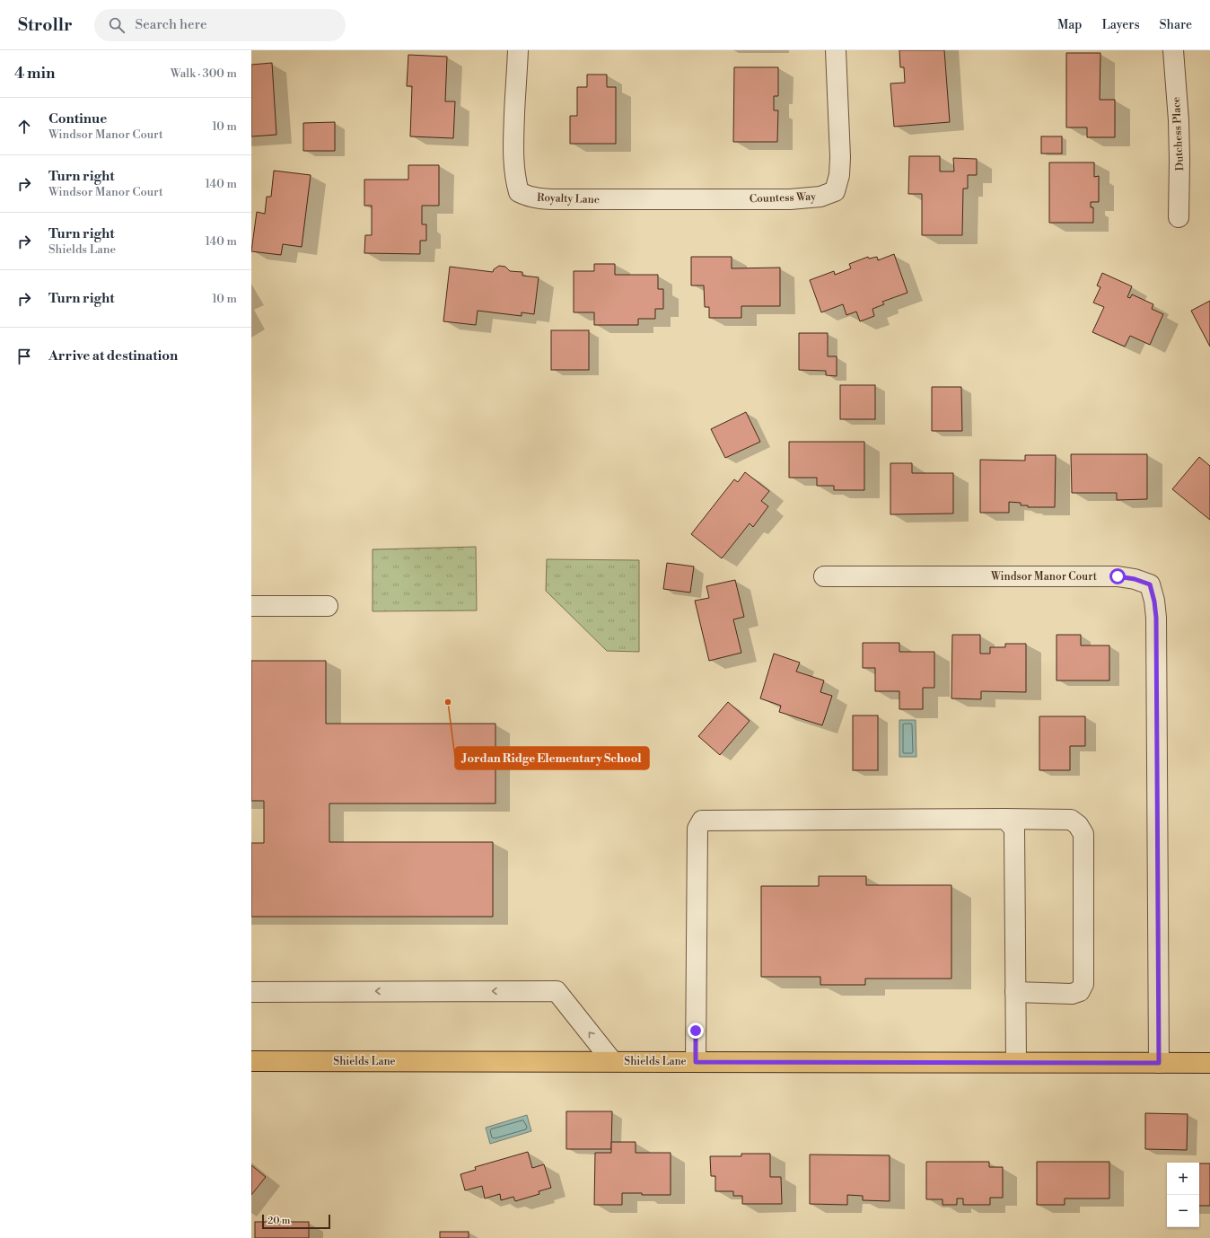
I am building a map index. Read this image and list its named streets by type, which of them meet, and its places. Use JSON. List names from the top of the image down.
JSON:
{
  "streets": {
    "main road": ["Shields Lane"],
    "street": [
      "Dutchess Place",
      "Countess Way",
      "Royalty Lane",
      "Windsor Manor Court"
    ]
  },
  "crossings": [
    ["Countess Way", "Royalty Lane"],
    ["Windsor Manor Court", "Shields Lane"]
  ],
  "places": ["Jordan Ridge Elementary School"],
  "scale_bar": "20 m",
  "page": {
    "header": "Strollr",
    "search": "Search here",
    "nav": ["Map", "Layers", "Share"],
    "heading": ["4 min", "Walk · 300 m"],
    "list": [
      ["Continue", "Windsor Manor Court", "10 m"],
      ["Turn right", "Windsor Manor Court", "140 m"],
      ["Turn right", "Shields Lane", "140 m"],
      ["Turn right", "10 m"],
      "Arrive at destination"
    ],
    "map_buttons": ["+", "−"],
    "scale": "20 m"
  }
}
